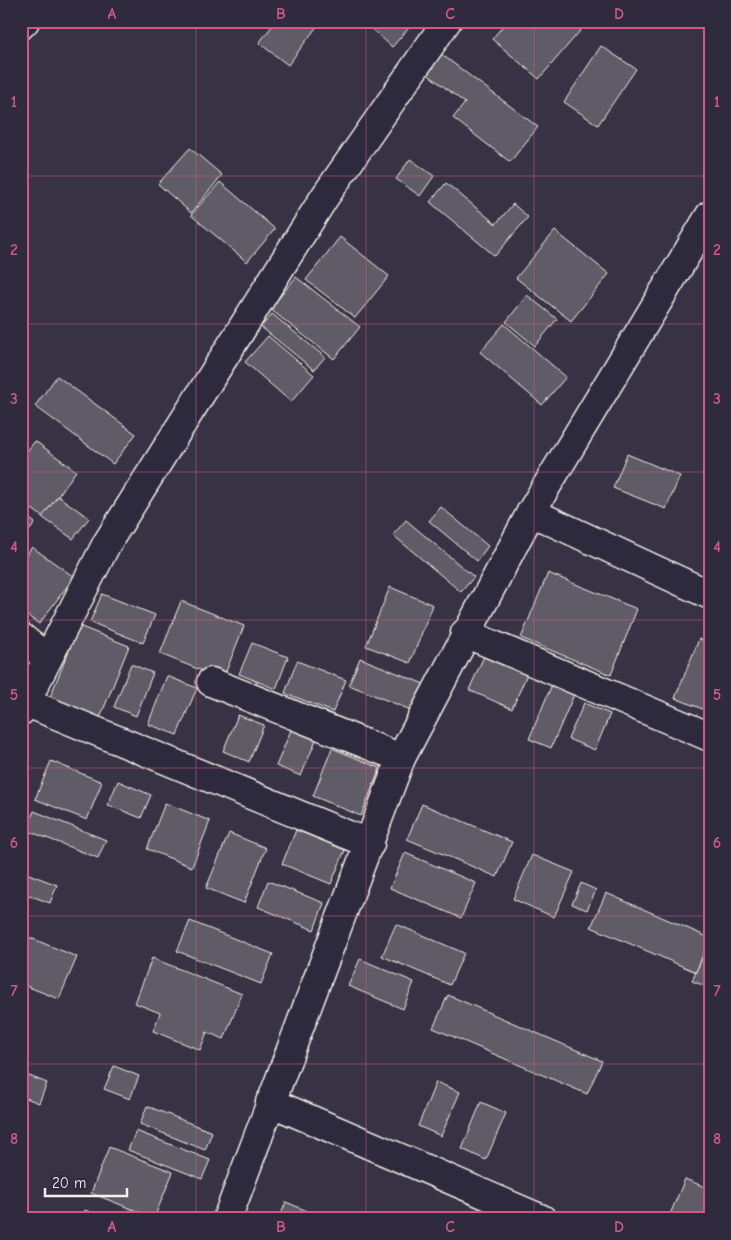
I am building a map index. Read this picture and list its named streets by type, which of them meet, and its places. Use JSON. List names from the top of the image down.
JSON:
{
  "scale_bar": "20 m",
  "grid": {
    "columns": [
      "A",
      "B",
      "C",
      "D"
    ],
    "rows": [
      "1",
      "2",
      "3",
      "4",
      "5",
      "6",
      "7",
      "8"
    ]
  }
}
